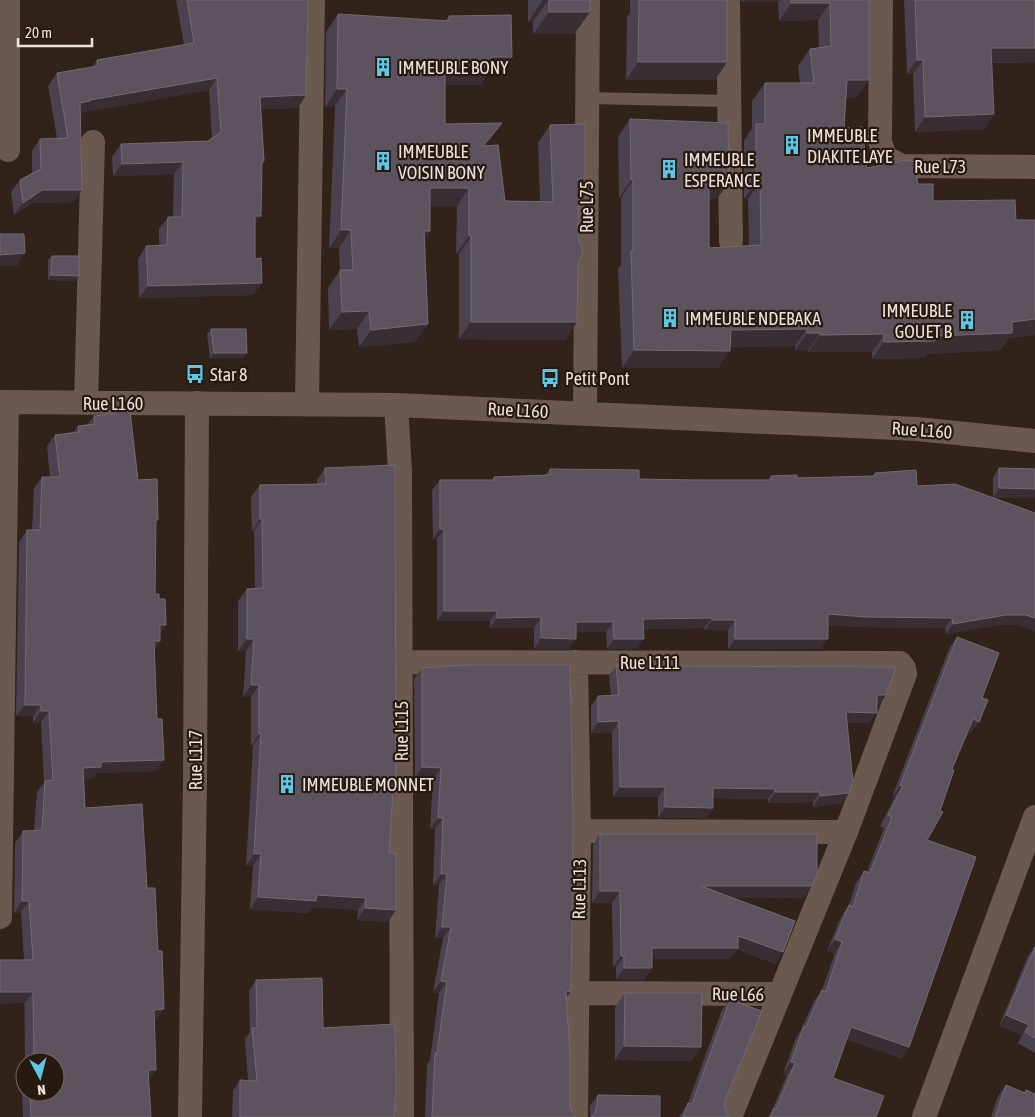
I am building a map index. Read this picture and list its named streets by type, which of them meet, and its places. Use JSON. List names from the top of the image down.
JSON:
{
  "streets": {
    "street": [
      "Rue L73",
      "Rue L75",
      "Rue L160",
      "Rue L111",
      "Rue L115",
      "Rue L117",
      "Rue L113",
      "Rue L66"
    ]
  },
  "crossings": [
    ["Rue L75", "Rue L160"],
    ["Rue L160", "Rue L115"],
    ["Rue L160", "Rue L117"],
    ["Rue L111", "Rue L115"],
    ["Rue L111", "Rue L113"],
    ["Rue L113", "Rue L66"]
  ],
  "places": {
    "building": [
      "IMMEUBLE BONY",
      "IMMEUBLE DIAKITE LAYE",
      "IMMEUBLE VOISIN BONY",
      "IMMEUBLE ESPERANCE",
      "IMMEUBLE NDEBAKA",
      "IMMEUBLE GOUET B",
      "IMMEUBLE MONNET"
    ],
    "bus stop": ["Star 8", "Petit Pont"]
  },
  "scale_bar": "20 m",
  "north": "bottom"
}
